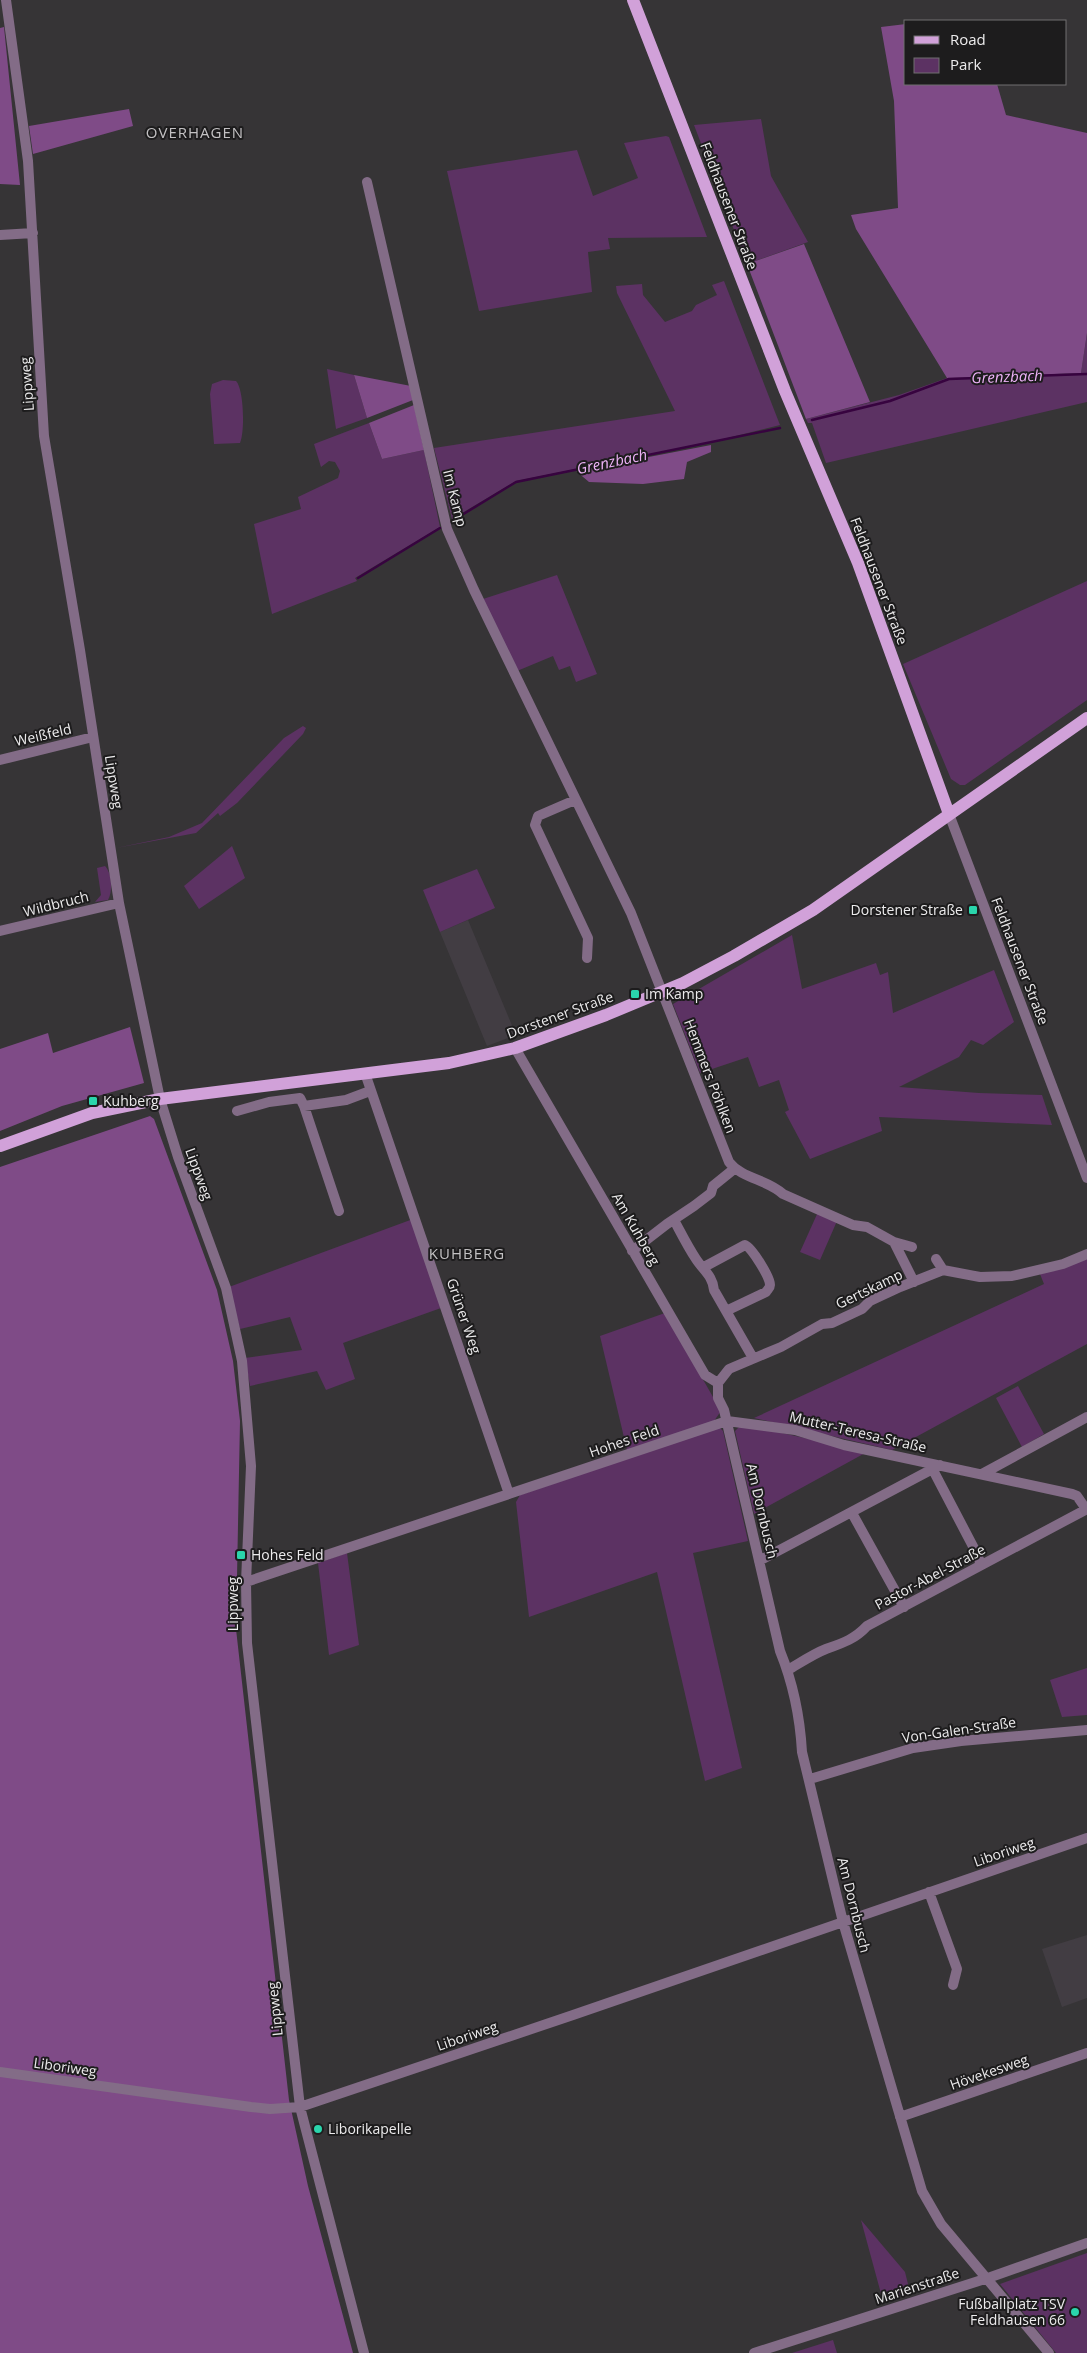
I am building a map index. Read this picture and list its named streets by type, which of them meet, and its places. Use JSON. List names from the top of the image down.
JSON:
{
  "streets": {
    "main road": ["Feldhausener Straße", "Dorstener Straße"],
    "street": [
      "Lippweg",
      "Im Kamp",
      "Weißfeld",
      "Wildbruch",
      "Hemmers Pöhlken",
      "Am Kuhberg",
      "Gertskamp",
      "Grüner Weg",
      "Mutter-Teresa-Straße",
      "Hohes Feld",
      "Am Dornbusch",
      "Pastor-Abel-Straße",
      "Von-Galen-Straße",
      "Liboriweg",
      "Hövekesweg",
      "Marienstraße"
    ]
  },
  "crossings": [
    ["Feldhausener Straße", "Dorstener Straße"],
    ["Lippweg", "Weißfeld"],
    ["Lippweg", "Wildbruch"],
    ["Lippweg", "Dorstener Straße"],
    ["Lippweg", "Hohes Feld"],
    ["Lippweg", "Liboriweg"],
    ["Im Kamp", "Dorstener Straße"],
    ["Im Kamp", "Hemmers Pöhlken"],
    ["Dorstener Straße", "Hemmers Pöhlken"],
    ["Dorstener Straße", "Am Kuhberg"],
    ["Dorstener Straße", "Grüner Weg"],
    ["Am Kuhberg", "Gertskamp"],
    ["Grüner Weg", "Hohes Feld"],
    ["Mutter-Teresa-Straße", "Hohes Feld"],
    ["Mutter-Teresa-Straße", "Am Dornbusch"],
    ["Mutter-Teresa-Straße", "Pastor-Abel-Straße"],
    ["Hohes Feld", "Am Dornbusch"],
    ["Am Dornbusch", "Pastor-Abel-Straße"],
    ["Am Dornbusch", "Von-Galen-Straße"],
    ["Am Dornbusch", "Liboriweg"],
    ["Am Dornbusch", "Hövekesweg"],
    ["Am Dornbusch", "Marienstraße"]
  ],
  "districts": ["OVERHAGEN", "KUHBERG"],
  "water": ["Grenzbach"],
  "places": {
    "transit": [
      "Dorstener Straße",
      "Im Kamp",
      "Kuhberg",
      "Hohes Feld"
    ],
    "other": ["Liborikapelle", "Fußballplatz TSV Feldhausen 66"]
  },
  "legend": ["Road", "Park"]
}
